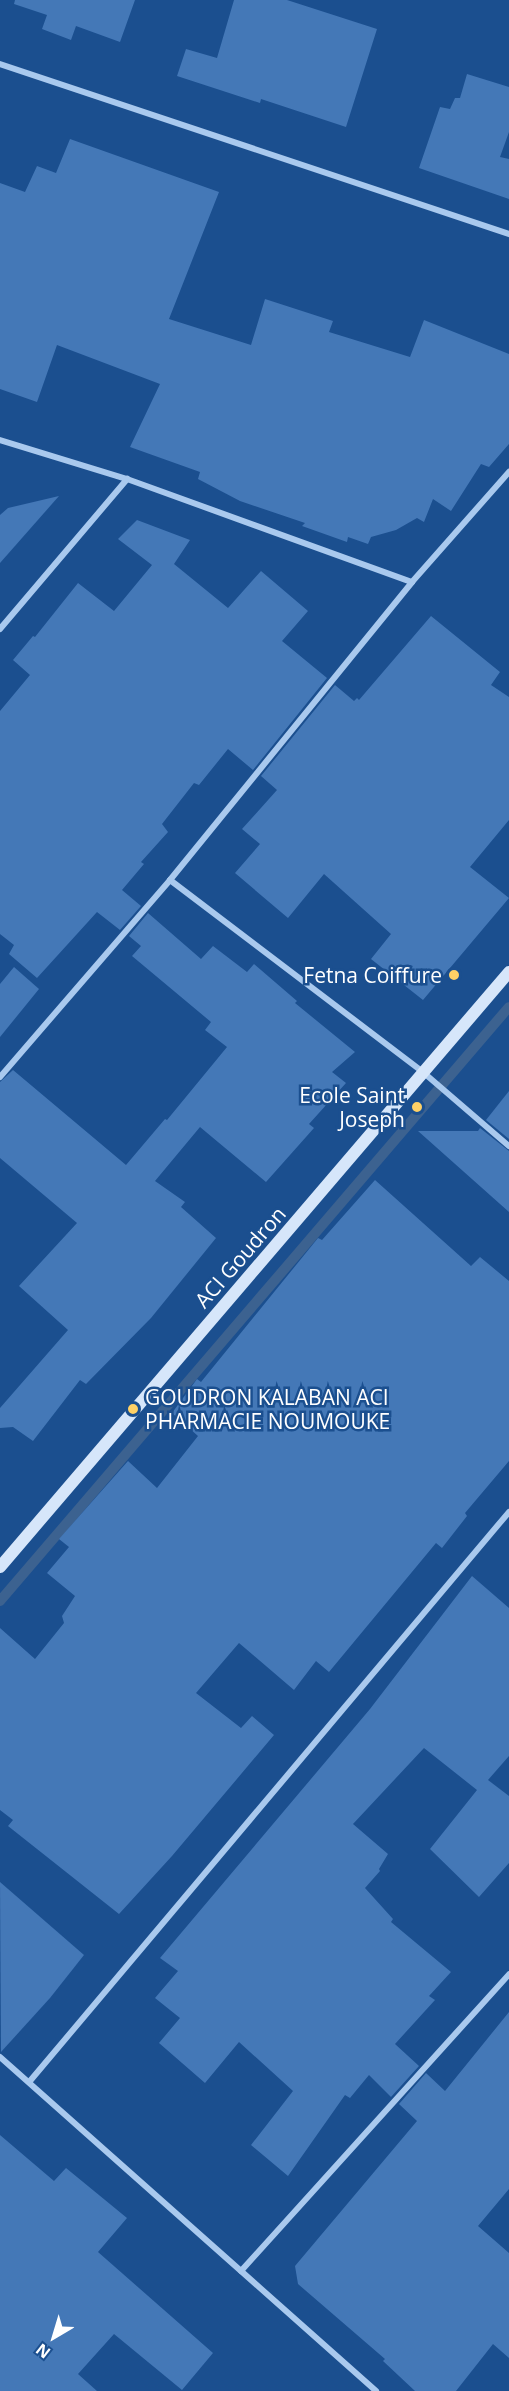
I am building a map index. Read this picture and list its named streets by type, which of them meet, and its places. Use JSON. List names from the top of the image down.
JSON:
{
  "streets": {
    "street": ["ACI Goudron"]
  },
  "places": ["Fetna Coiffure", "Ecole Saint Joseph", "GOUDRON KALABAN ACI PHARMACIE NOUMOUKE"],
  "north": "bottom left"
}
